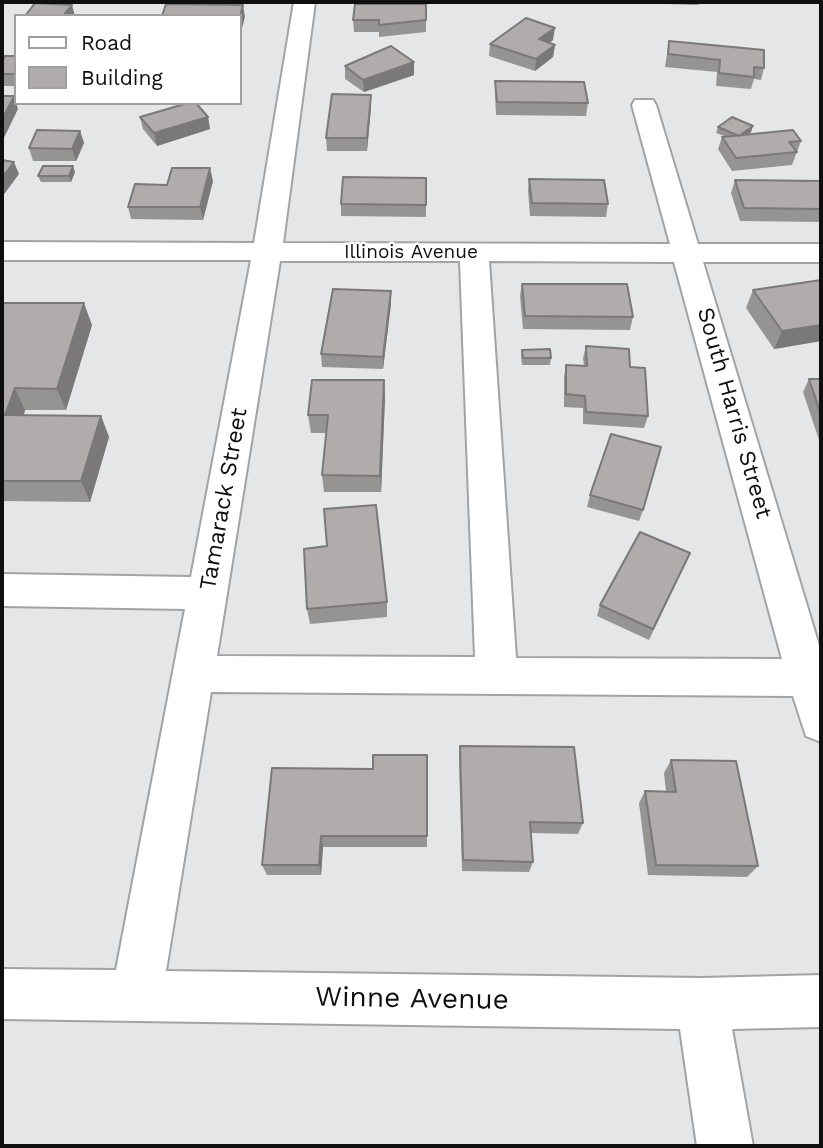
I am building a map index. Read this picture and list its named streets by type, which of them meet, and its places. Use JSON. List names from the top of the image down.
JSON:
{
  "streets": {
    "street": [
      "Illinois Avenue",
      "South Harris Street",
      "Tamarack Street",
      "Winne Avenue"
    ]
  },
  "crossings": [
    ["Illinois Avenue", "South Harris Street"],
    ["Illinois Avenue", "Tamarack Street"],
    ["Tamarack Street", "Winne Avenue"]
  ],
  "legend": ["Road", "Building"]
}
